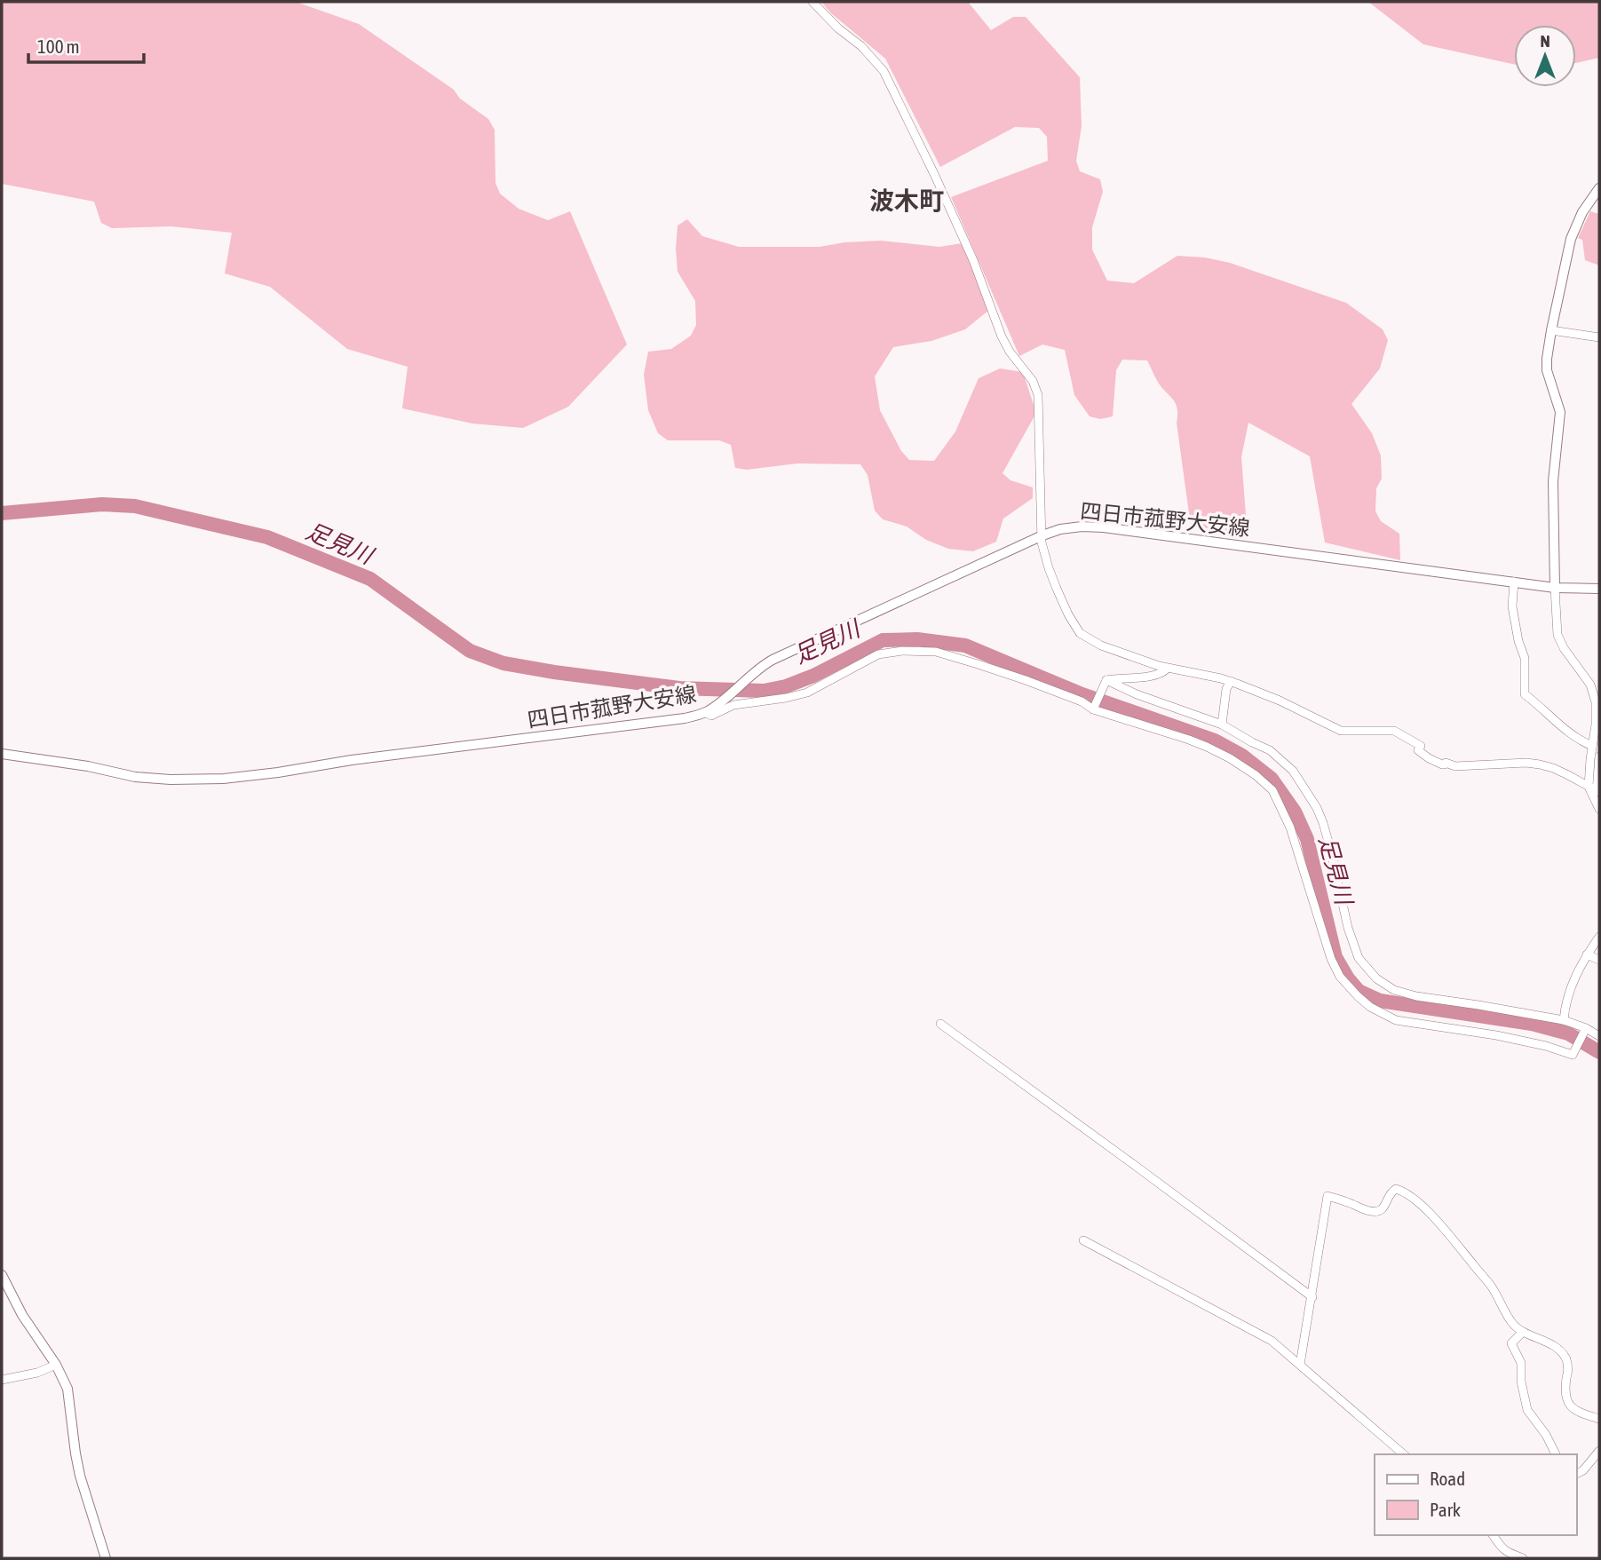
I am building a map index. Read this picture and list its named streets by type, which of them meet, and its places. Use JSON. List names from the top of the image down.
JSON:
{
  "streets": {
    "main road": ["四日市菰野大安線"]
  },
  "districts": ["波木町"],
  "water": ["足見川"],
  "legend": ["Road", "Park"],
  "scale_bar": "100 m",
  "north": "top"
}
